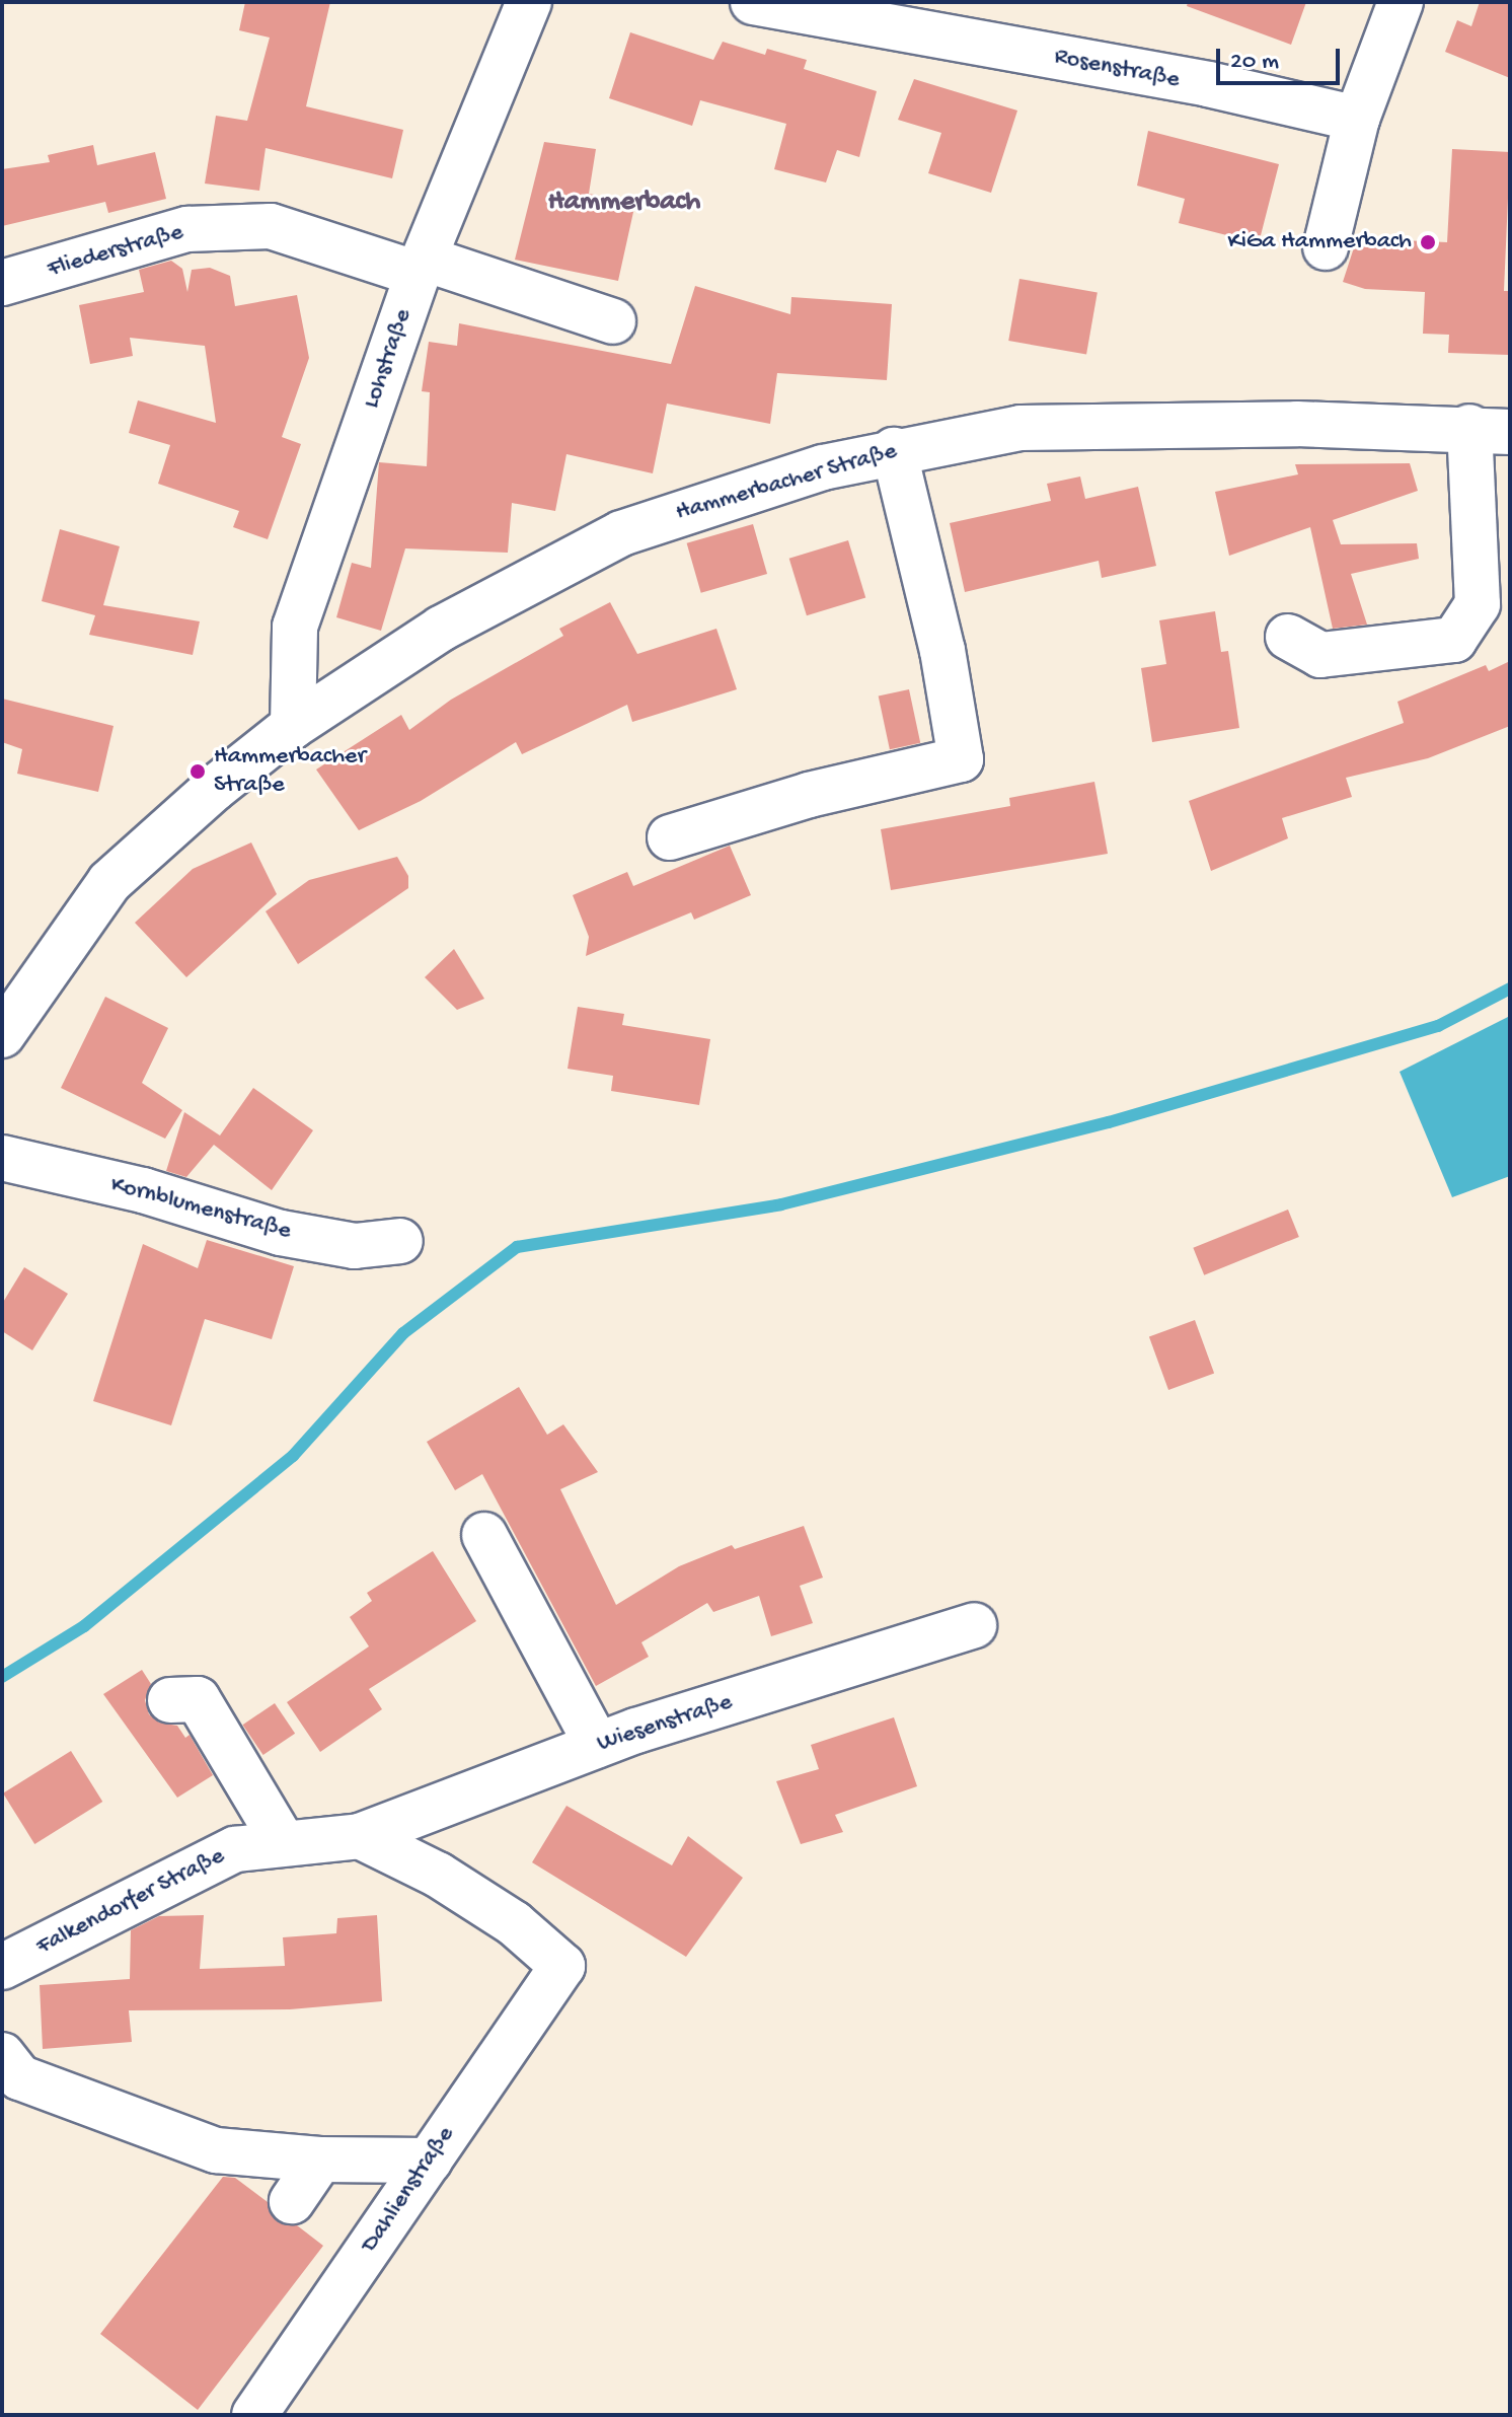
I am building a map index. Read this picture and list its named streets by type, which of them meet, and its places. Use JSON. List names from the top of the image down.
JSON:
{
  "streets": {
    "street": [
      "Rosenstraße",
      "Fliederstraße",
      "Lohstraße",
      "Hammerbacher Straße",
      "Kornblumenstraße",
      "Wiesenstraße",
      "Falkendorfer Straße",
      "Dahlienstraße"
    ]
  },
  "crossings": [
    ["Fliederstraße", "Lohstraße"],
    ["Lohstraße", "Hammerbacher Straße"],
    ["Wiesenstraße", "Falkendorfer Straße"],
    ["Wiesenstraße", "Dahlienstraße"],
    ["Falkendorfer Straße", "Dahlienstraße"]
  ],
  "districts": ["Hammerbach"],
  "places": ["KiGa Hammerbach", "Hammerbacher Straße"],
  "scale_bar": "20 m"
}
